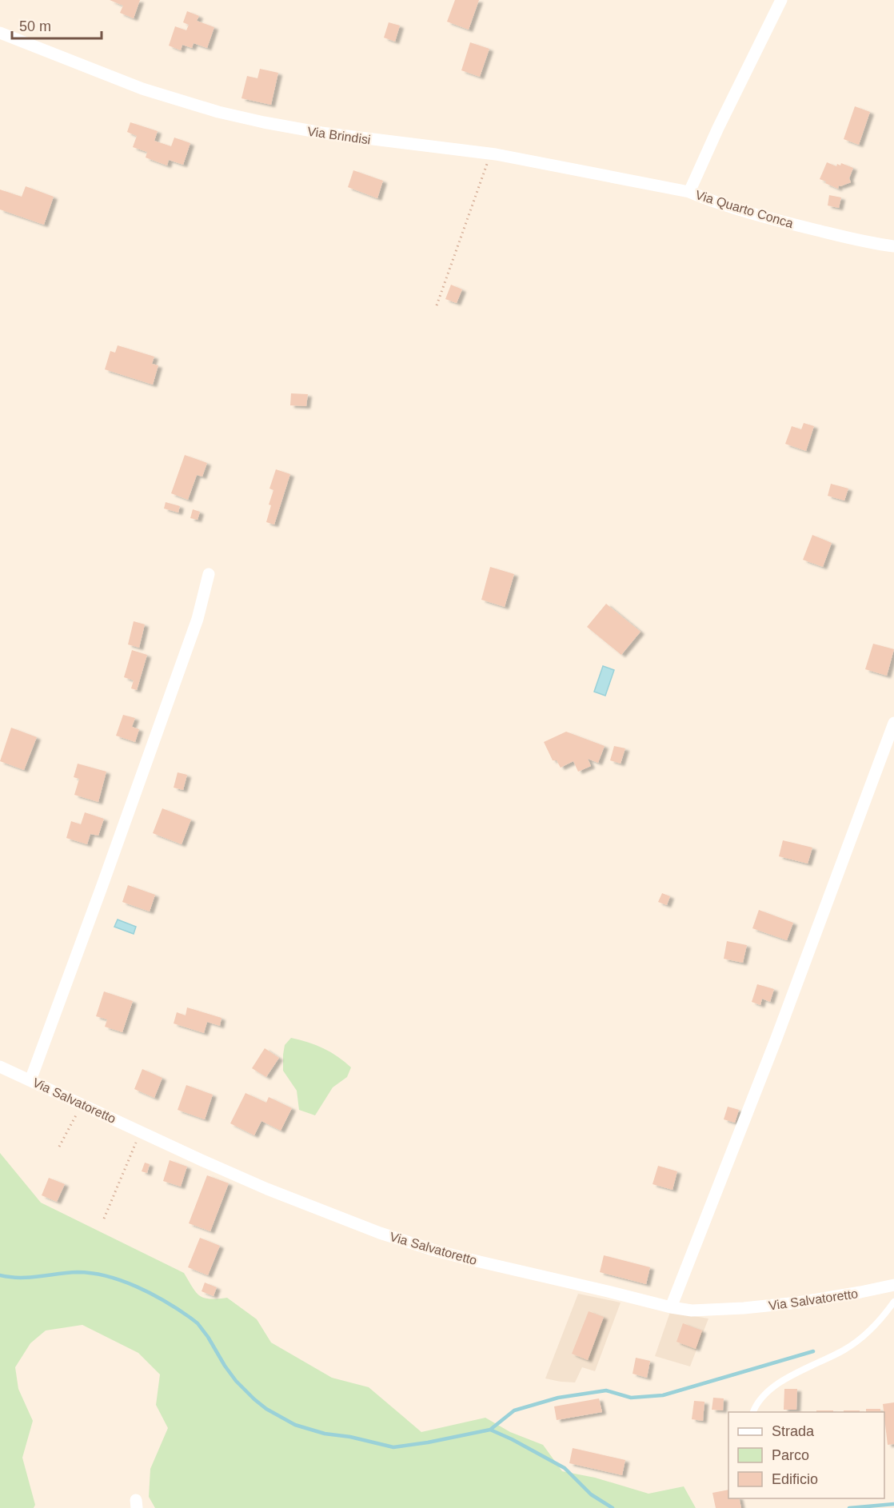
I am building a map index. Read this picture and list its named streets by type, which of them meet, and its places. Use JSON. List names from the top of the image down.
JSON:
{
  "streets": {
    "street": ["Via Brindisi", "Via Quarto Conca", "Via Salvatoretto"]
  },
  "crossings": [
    ["Via Brindisi", "Via Quarto Conca"]
  ],
  "legend": ["Strada", "Parco", "Edificio"],
  "scale_bar": "50 m"
}
